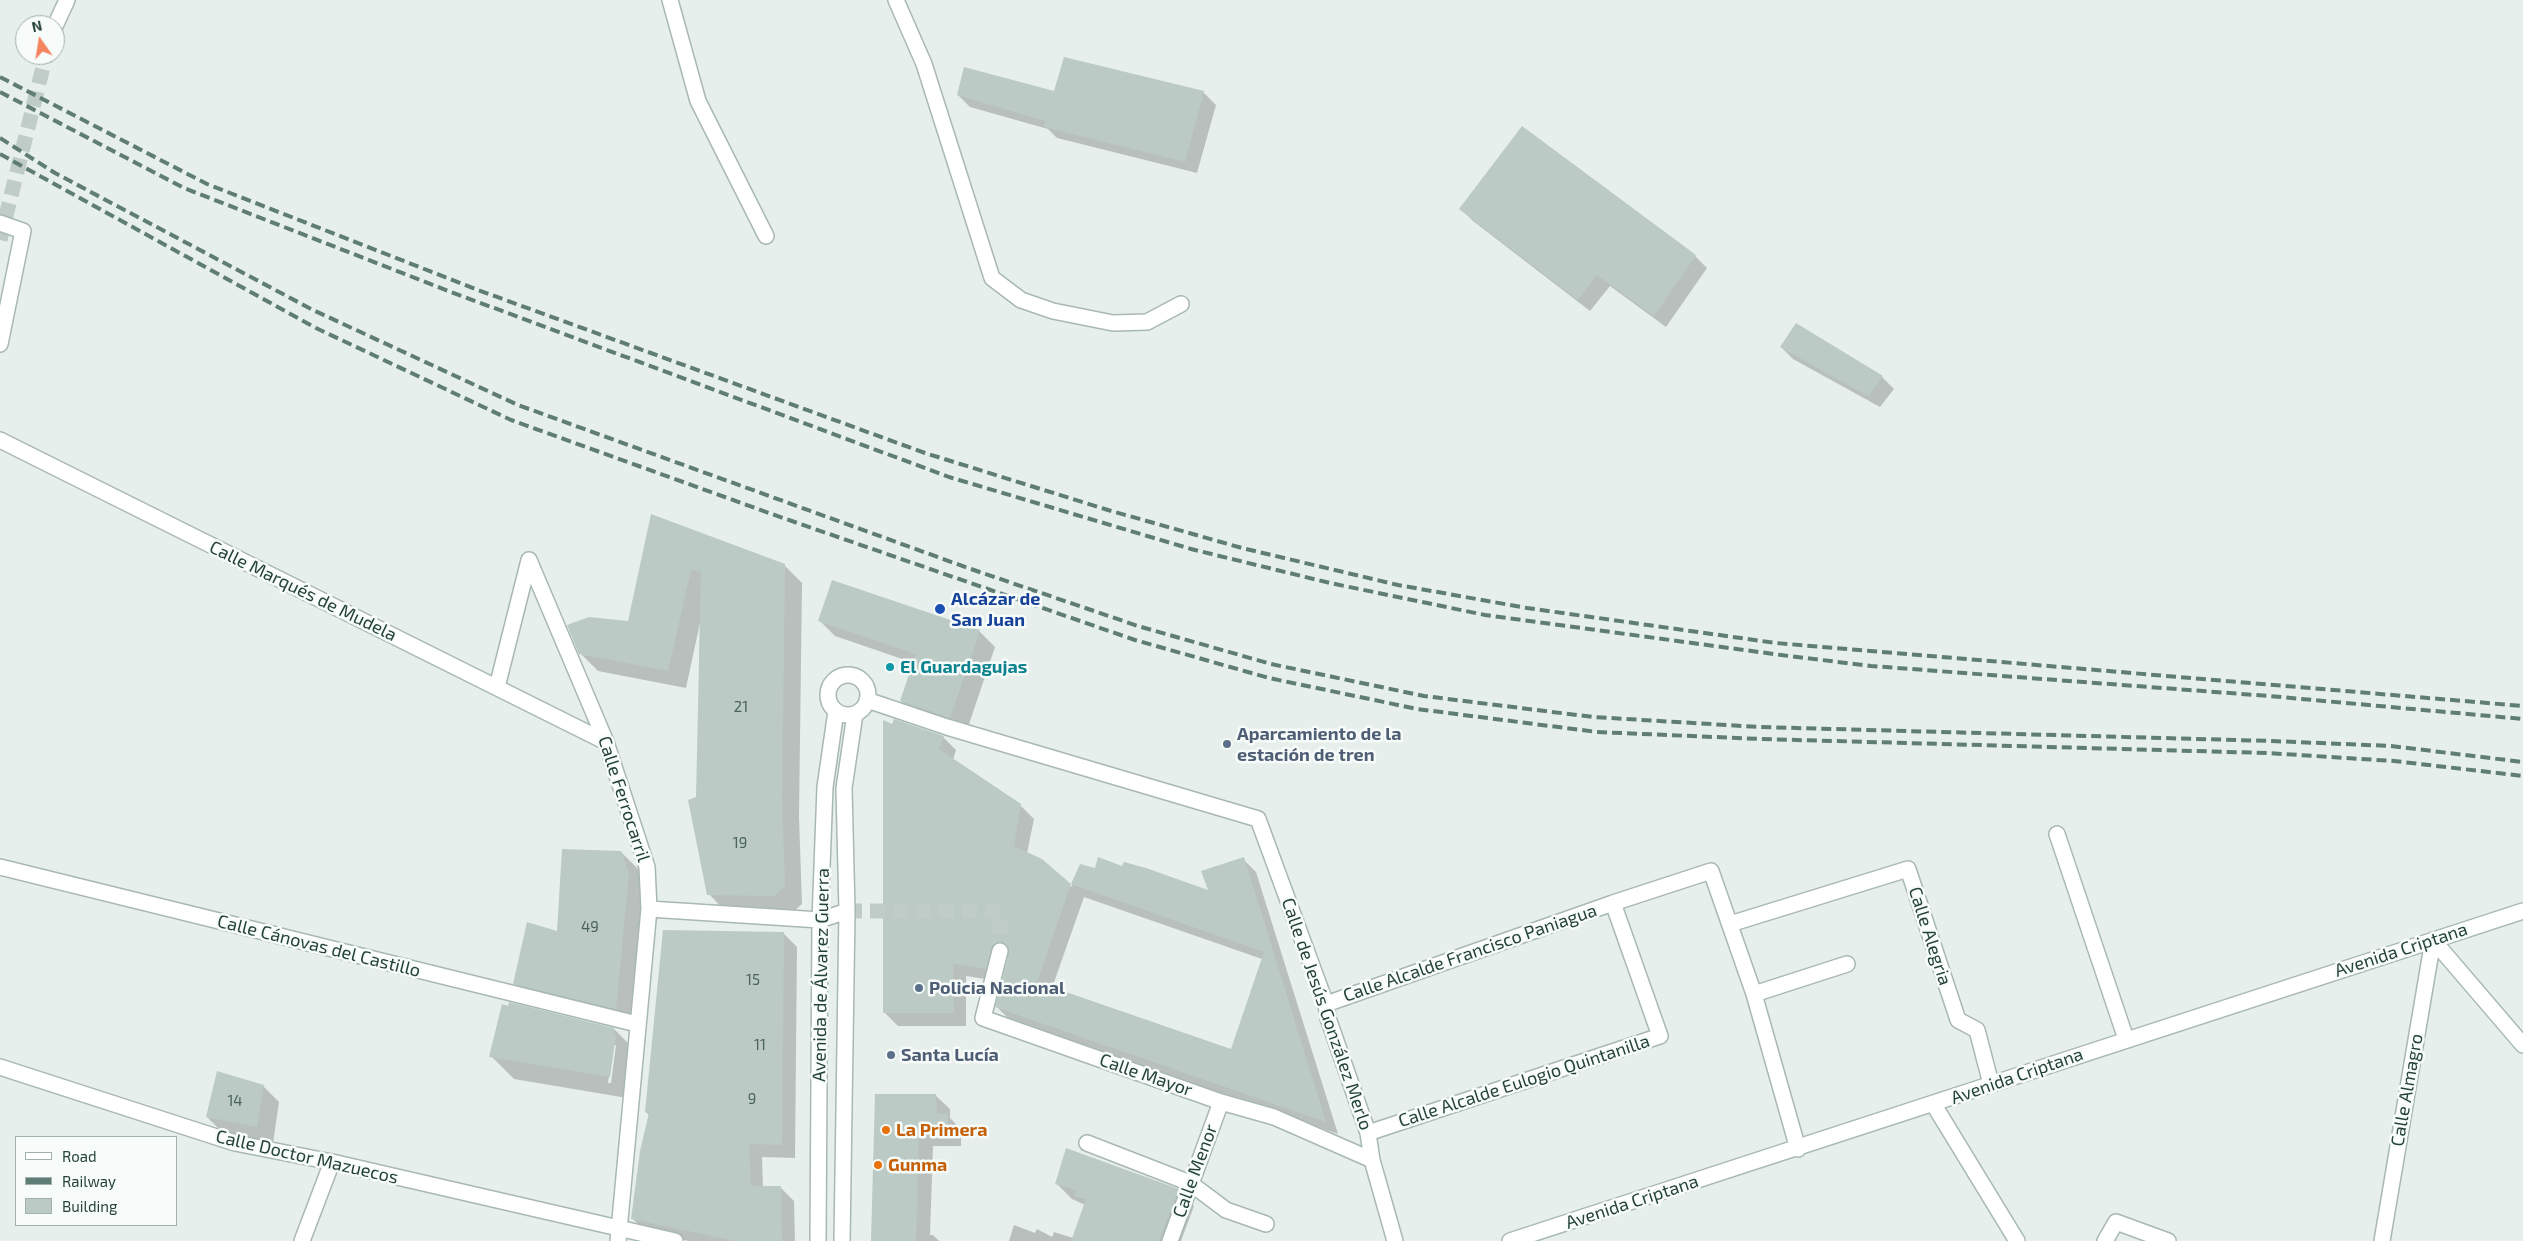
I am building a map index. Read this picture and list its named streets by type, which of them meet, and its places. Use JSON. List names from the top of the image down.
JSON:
{
  "streets": {
    "street": [
      "Calle Marqués de Mudela",
      "Calle Ferrocarril",
      "Calle Alegria",
      "Calle Cánovas del Castillo",
      "Avenida Criptana",
      "Calle Alcalde Francisco Paniagua",
      "Avenida de Álvarez Guerra",
      "Calle de Jesús González Merlo",
      "Calle Mayor",
      "Calle Alcalde Eulogio Quintanilla",
      "Calle Almagro",
      "Calle Doctor Mazuecos",
      "Calle Menor"
    ]
  },
  "crossings": [
    ["Calle Marqués de Mudela", "Calle Ferrocarril"],
    ["Calle Ferrocarril", "Calle Cánovas del Castillo"],
    ["Calle Ferrocarril", "Calle Doctor Mazuecos"],
    ["Calle Alegria", "Avenida Criptana"],
    ["Calle Alegria", "Calle Alcalde Francisco Paniagua"],
    ["Avenida Criptana", "Calle Almagro"],
    ["Calle Alcalde Francisco Paniagua", "Calle de Jesús González Merlo"],
    ["Calle Alcalde Francisco Paniagua", "Calle Alcalde Eulogio Quintanilla"],
    ["Avenida de Álvarez Guerra", "Calle de Jesús González Merlo"],
    ["Calle de Jesús González Merlo", "Calle Mayor"],
    ["Calle de Jesús González Merlo", "Calle Alcalde Eulogio Quintanilla"],
    ["Calle Mayor", "Calle Menor"]
  ],
  "places": [
    "Alcázar de San Juan",
    "El Guardagujas",
    "Aparcamiento de la estación de tren",
    "Policia Nacional",
    "Santa Lucía",
    "La Primera",
    "Gunma"
  ],
  "house_numbers": [
    "21",
    "19",
    "49",
    "15",
    "11",
    "9",
    "14"
  ],
  "legend": ["Road", "Railway", "Building"],
  "north": "top"
}
